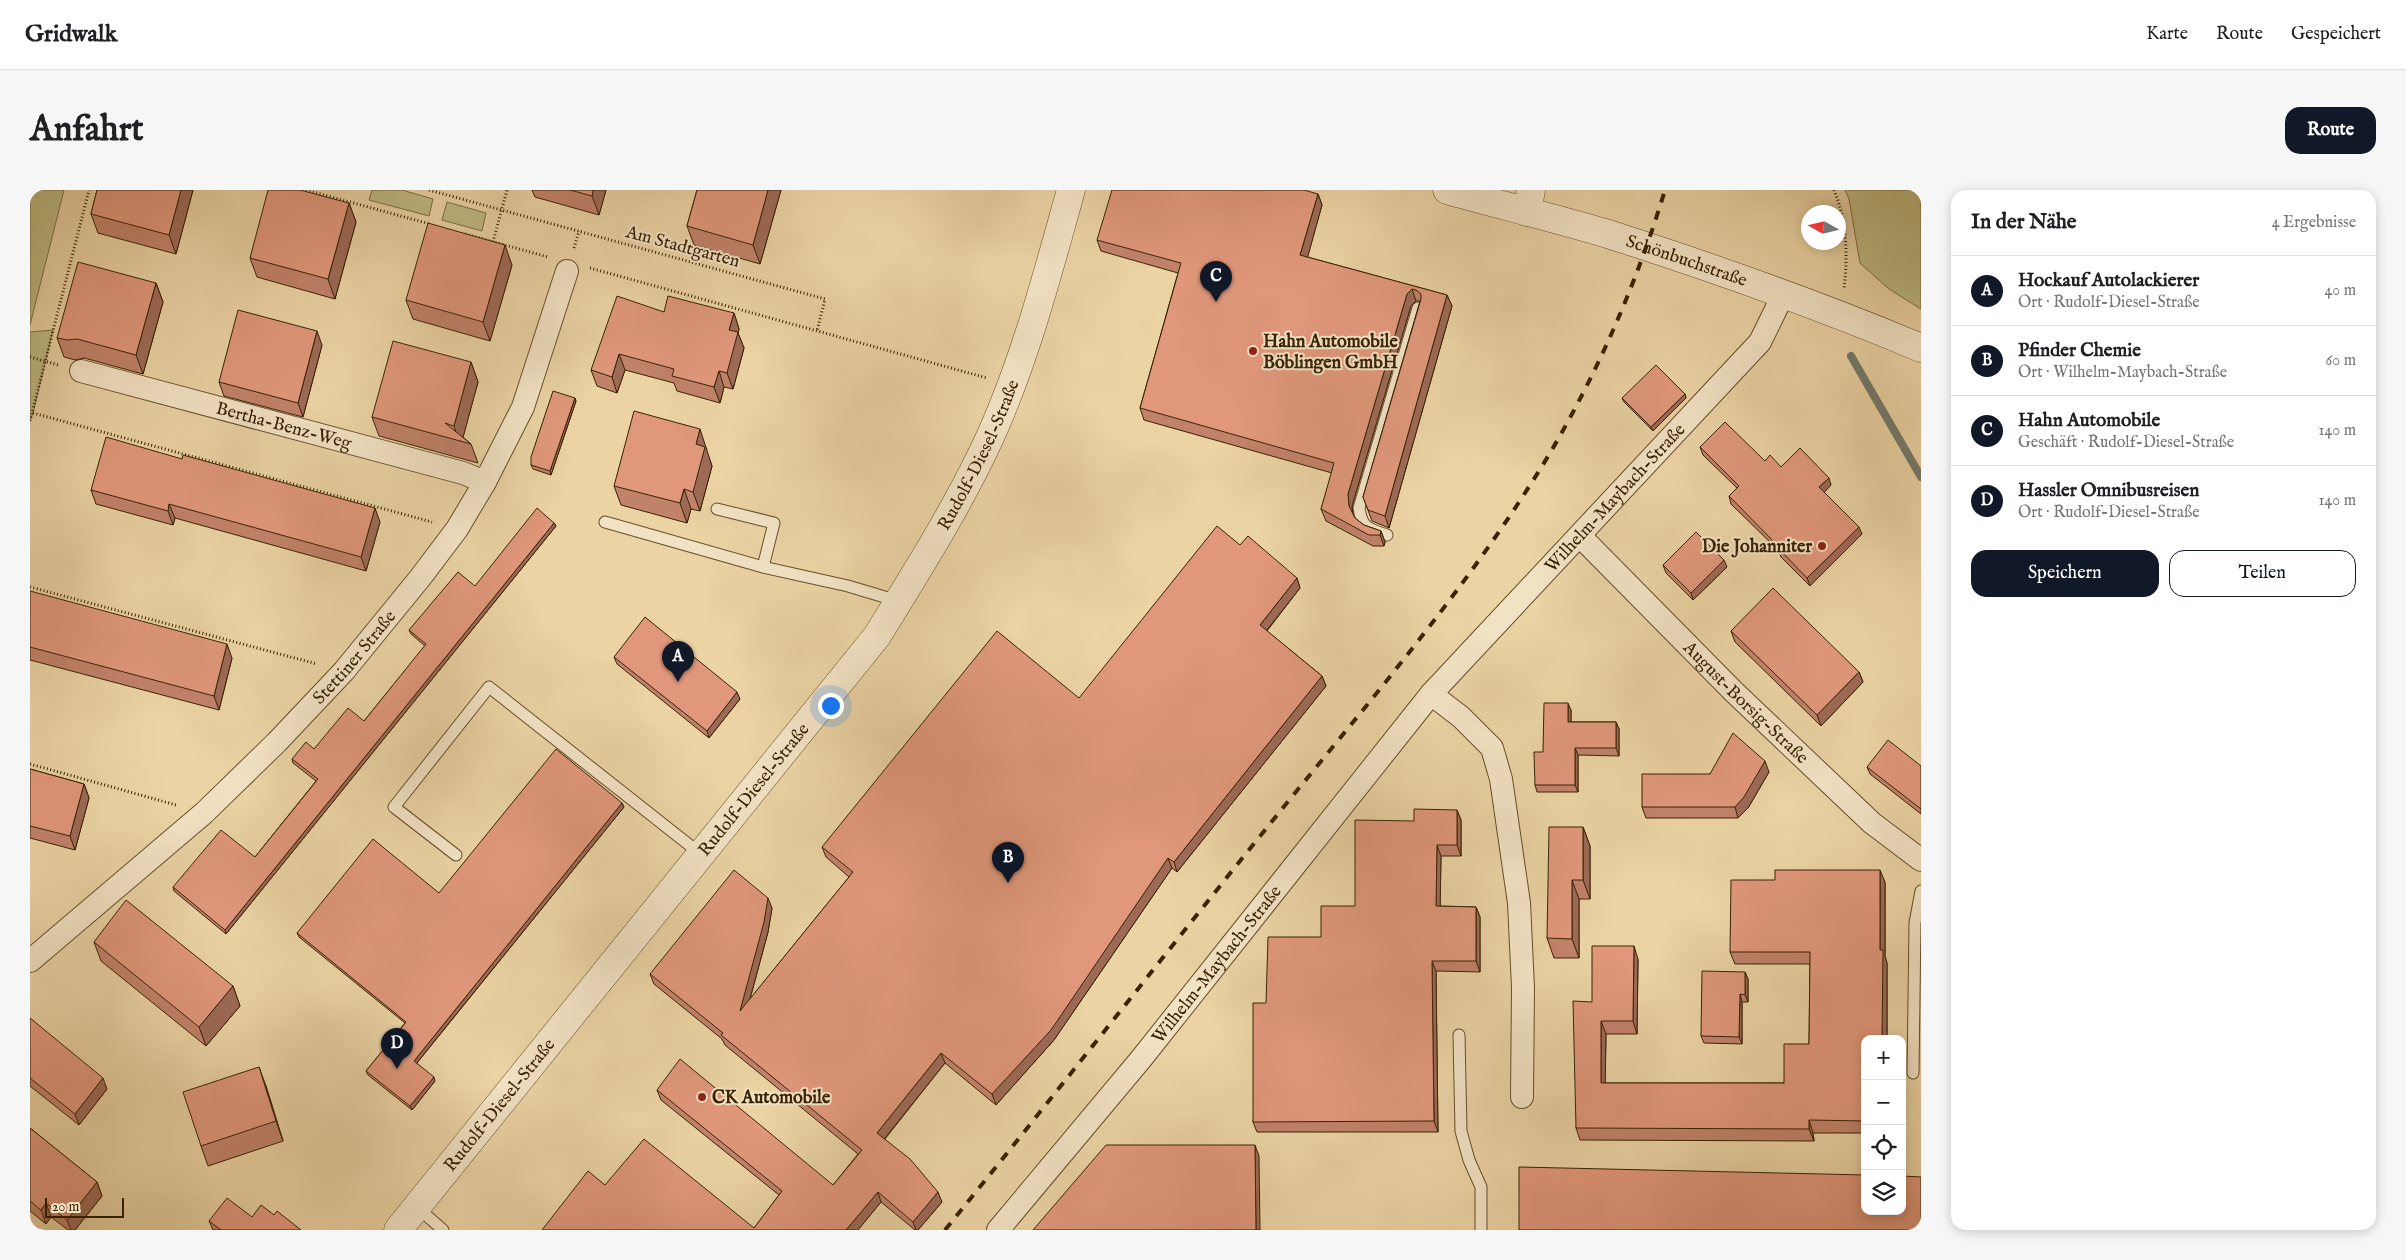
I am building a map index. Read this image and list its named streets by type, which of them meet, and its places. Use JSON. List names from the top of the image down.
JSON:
{
  "streets": {
    "street": [
      "Schönbuchstraße",
      "Bertha-Benz-Weg",
      "Rudolf-Diesel-Straße",
      "Wilhelm-Maybach-Straße",
      "Stettiner Straße",
      "August-Borsig-Straße"
    ],
    "path": ["Am Stadtgarten"]
  },
  "crossings": [
    ["Schönbuchstraße", "Wilhelm-Maybach-Straße"],
    ["Bertha-Benz-Weg", "Stettiner Straße"],
    ["Wilhelm-Maybach-Straße", "August-Borsig-Straße"]
  ],
  "places": ["Hahn Automobile Böblingen GmbH", "Die Johanniter", "CK Automobile"],
  "scale_bar": "20 m",
  "north": "left",
  "page": {
    "header": "Gridwalk",
    "nav": ["Karte", "Route", "Gespeichert"],
    "buttons": [
      "Route",
      ["Speichern", "Teilen"]
    ],
    "title": "Anfahrt",
    "heading": ["In der Nähe", "4 Ergebnisse"],
    "list": [
      {
        "mark": "A",
        "name": "Hockauf Autolackierer",
        "note": "Ort · Rudolf-Diesel-Straße",
        "value": "40 m"
      },
      {
        "mark": "B",
        "name": "Pfinder Chemie",
        "note": "Ort · Wilhelm-Maybach-Straße",
        "value": "60 m"
      },
      {
        "mark": "C",
        "name": "Hahn Automobile",
        "note": "Geschäft · Rudolf-Diesel-Straße",
        "value": "140 m"
      },
      {
        "mark": "D",
        "name": "Hassler Omnibusreisen",
        "note": "Ort · Rudolf-Diesel-Straße",
        "value": "140 m"
      }
    ],
    "pins": [
      "C",
      "A",
      "B",
      "D"
    ],
    "map_buttons": ["+", "−"],
    "scale": "20 m"
  }
}
